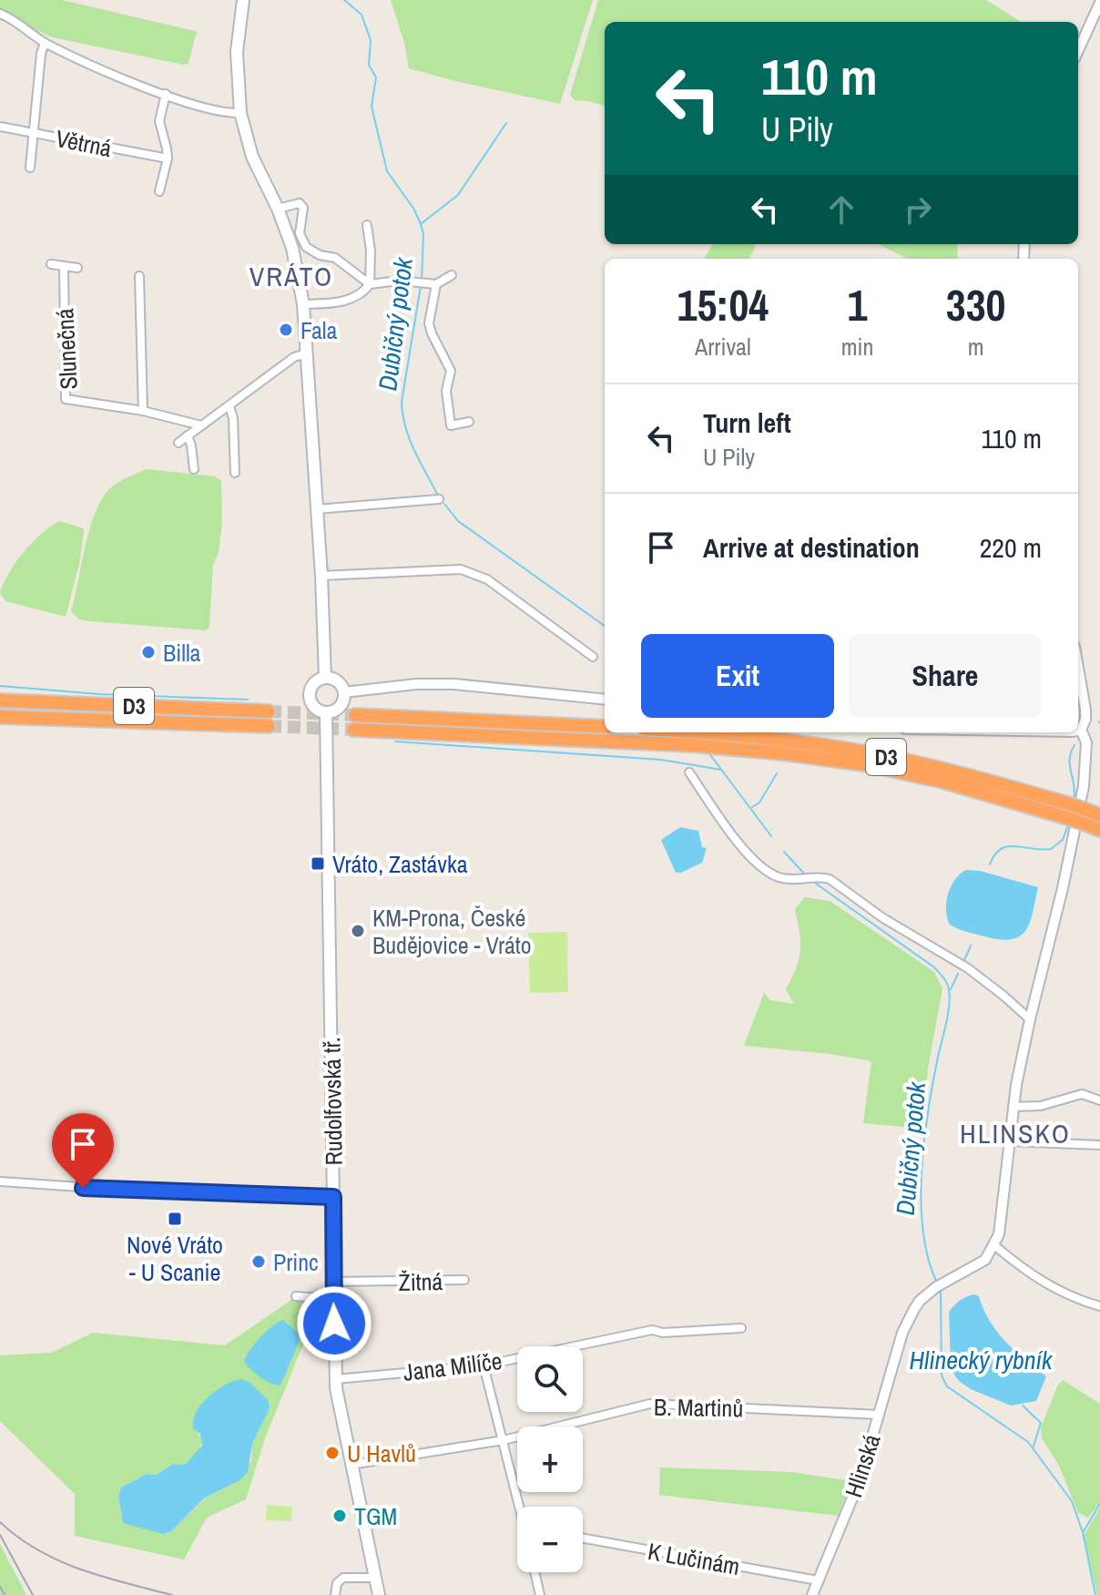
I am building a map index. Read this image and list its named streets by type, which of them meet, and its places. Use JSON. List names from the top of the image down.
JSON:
{
  "streets": {
    "highway": ["D3"],
    "main road": ["Rudolfovská tř."],
    "street": [
      "Větrná",
      "Slunečná",
      "Žitná",
      "Jana Milíče",
      "B. Martinů",
      "Hlinská",
      "K Lučinám"
    ]
  },
  "crossings": [
    ["Rudolfovská tř.", "Žitná"],
    ["Rudolfovská tř.", "Jana Milíče"],
    ["Rudolfovská tř.", "B. Martinů"],
    ["B. Martinů", "Hlinská"],
    ["Hlinská", "K Lučinám"]
  ],
  "districts": ["VRÁTO", "HLINSKO"],
  "water": ["Dubičný potok", "Hlinecký rybník"],
  "places": {
    "other": [
      "Fala",
      "Billa",
      "KM-Prona, České Budějovice - Vráto",
      "Princ",
      "U Havlů",
      "TGM"
    ],
    "transit": ["Vráto, Zastávka", "Nové Vráto - U Scanie"]
  },
  "page": {
    "turn": ["110 m", "U Pily"],
    "eta": [
      "15:04",
      "Arrival",
      "1",
      "min",
      "330",
      "m"
    ],
    "list": [
      {
        "name": "Turn left",
        "note": "U Pily",
        "value": "110 m"
      },
      {
        "name": "Arrive at destination",
        "value": "220 m"
      }
    ],
    "buttons": ["Exit", "Share"],
    "map_buttons": ["+", "−"]
  }
}
